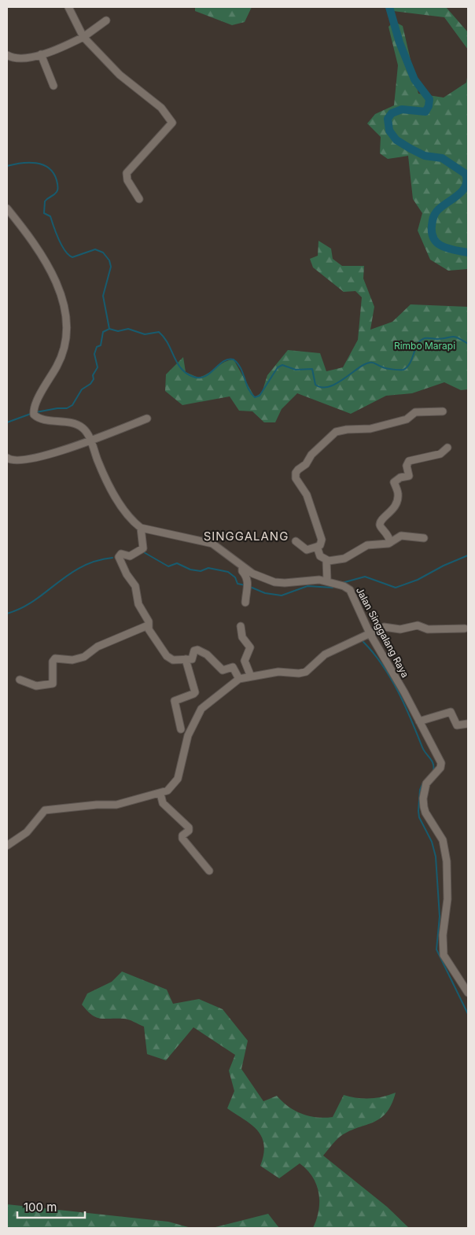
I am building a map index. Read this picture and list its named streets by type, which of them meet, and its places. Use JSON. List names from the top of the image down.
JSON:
{
  "streets": {
    "street": ["Jalan Singgalang Raya"]
  },
  "districts": ["SINGGALANG"],
  "parks": ["Rimbo Marapi"],
  "scale_bar": "100 m"
}
